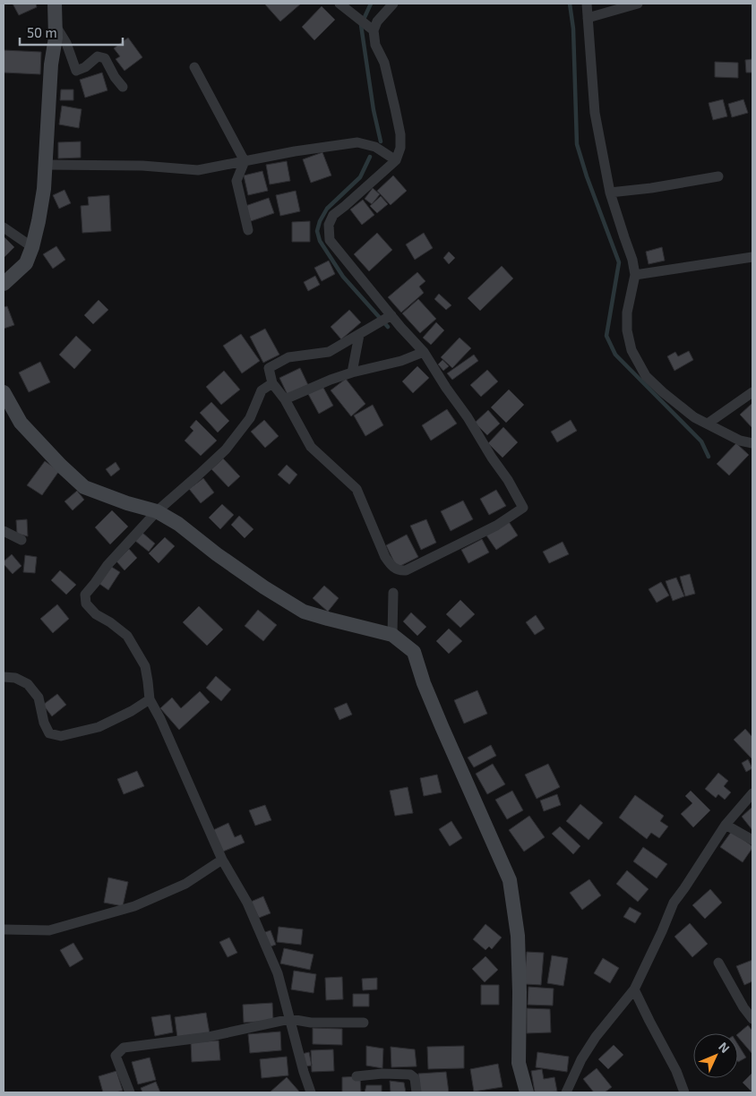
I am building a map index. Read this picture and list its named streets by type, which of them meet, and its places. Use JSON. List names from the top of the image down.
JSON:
{
  "scale_bar": "50 m",
  "north": "top right"
}
